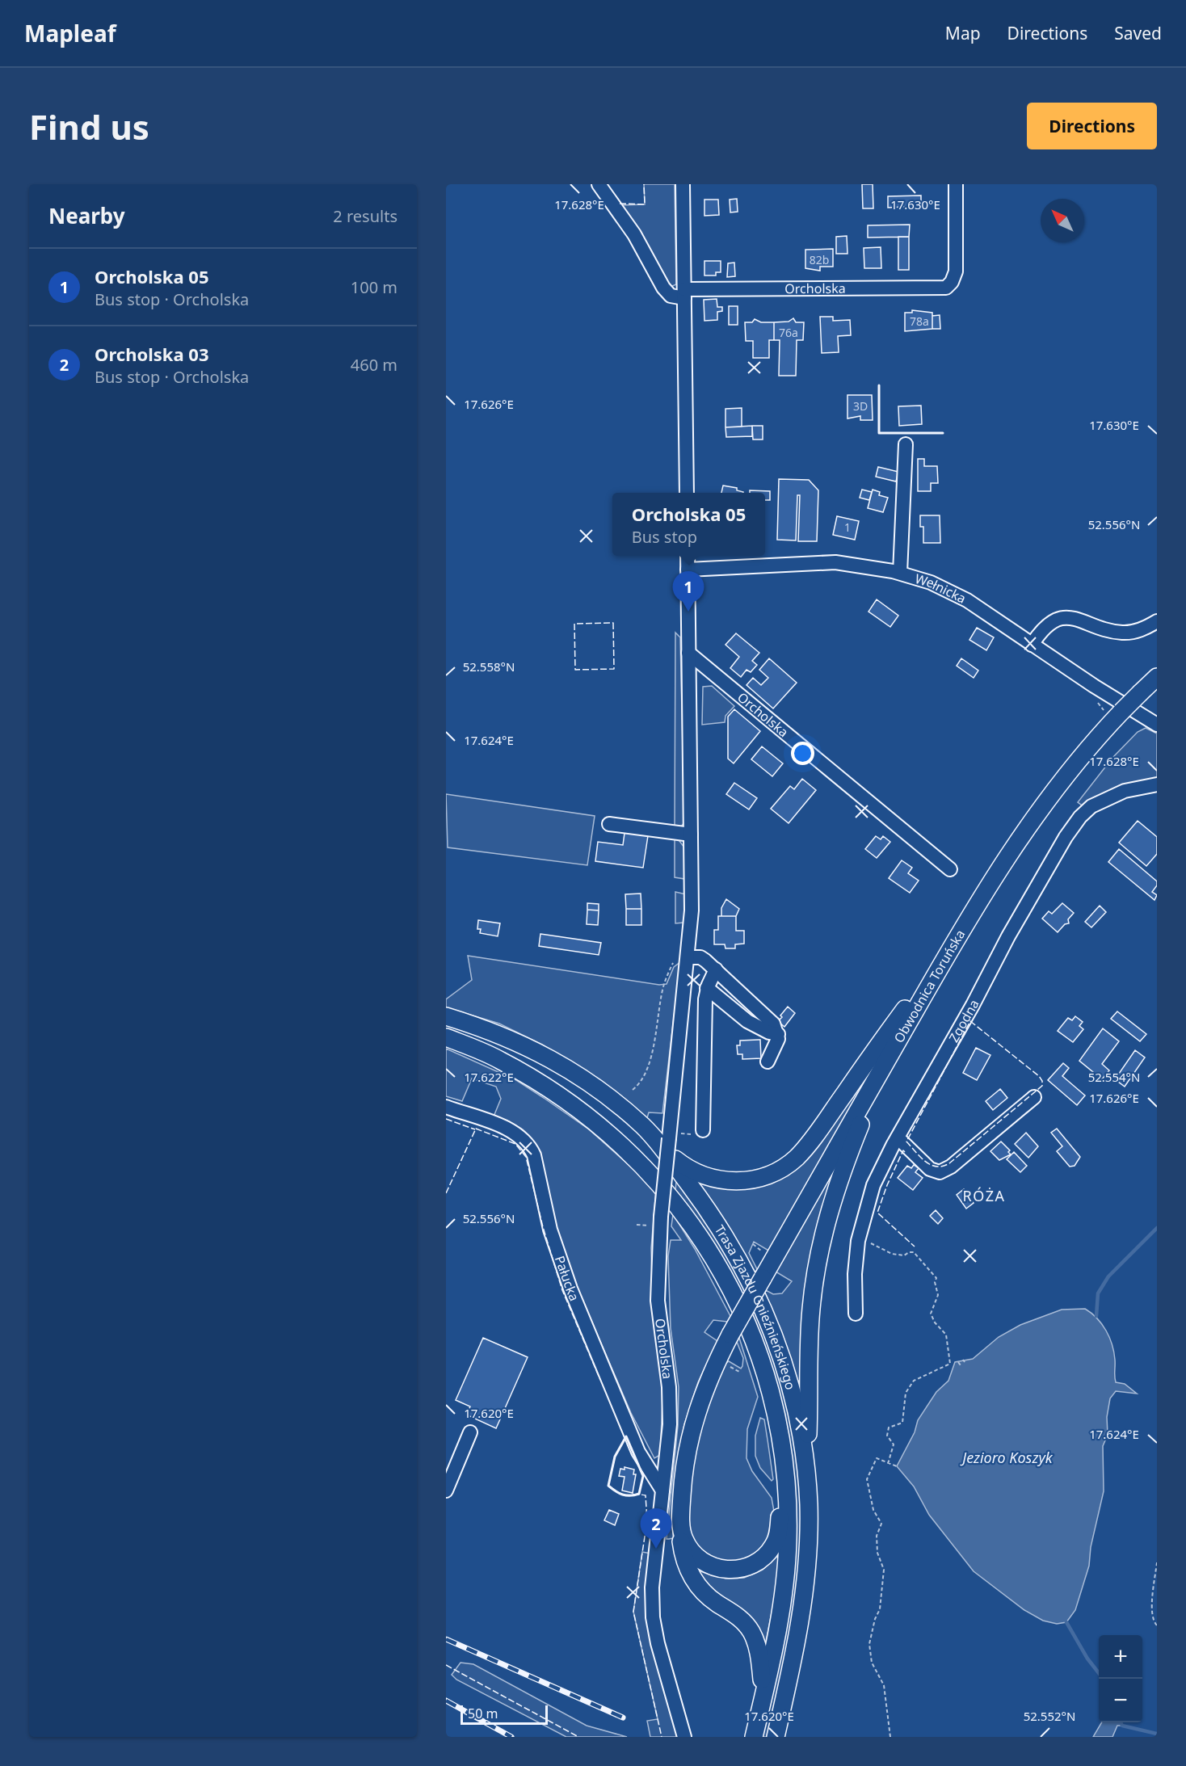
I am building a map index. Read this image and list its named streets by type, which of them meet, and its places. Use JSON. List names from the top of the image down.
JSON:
{
  "streets": {
    "main road": ["Obwodnica Toruńska", "Trasa Zjazdu Gnieźnieńskiego"],
    "street": [
      "Orcholska",
      "Wełnicka",
      "Zgodna",
      "Pałucka"
    ]
  },
  "crossings": [
    ["Orcholska", "Wełnicka"],
    ["Orcholska", "Pałucka"],
    ["Orcholska", "Trasa Zjazdu Gnieźnieńskiego"],
    ["Obwodnica Toruńska", "Trasa Zjazdu Gnieźnieńskiego"]
  ],
  "districts": ["RÓŻA"],
  "water": ["Jezioro Koszyk"],
  "house_numbers": [
    "82b",
    "78a",
    "76a",
    "3D",
    "1"
  ],
  "scale_bar": "50 m",
  "north": "top left",
  "page": {
    "header": "Mapleaf",
    "nav": ["Map", "Directions", "Saved"],
    "buttons": "Directions",
    "title": "Find us",
    "heading": ["Nearby", "2 results"],
    "list": [
      {
        "mark": "1",
        "name": "Orcholska 05",
        "note": "Bus stop · Orcholska",
        "value": "100 m"
      },
      {
        "mark": "2",
        "name": "Orcholska 03",
        "note": "Bus stop · Orcholska",
        "value": "460 m"
      }
    ],
    "popup": ["Orcholska 05", "Bus stop"],
    "pins": ["1", "2"],
    "map_buttons": ["+", "−"],
    "scale": "50 m"
  },
  "coordinates": [
    "17.628°E",
    "17.630°E",
    "17.626°E",
    "52.556°N",
    "52.558°N",
    "17.624°E",
    "52.554°N",
    "17.622°E",
    "17.620°E",
    "52.552°N"
  ]
}
